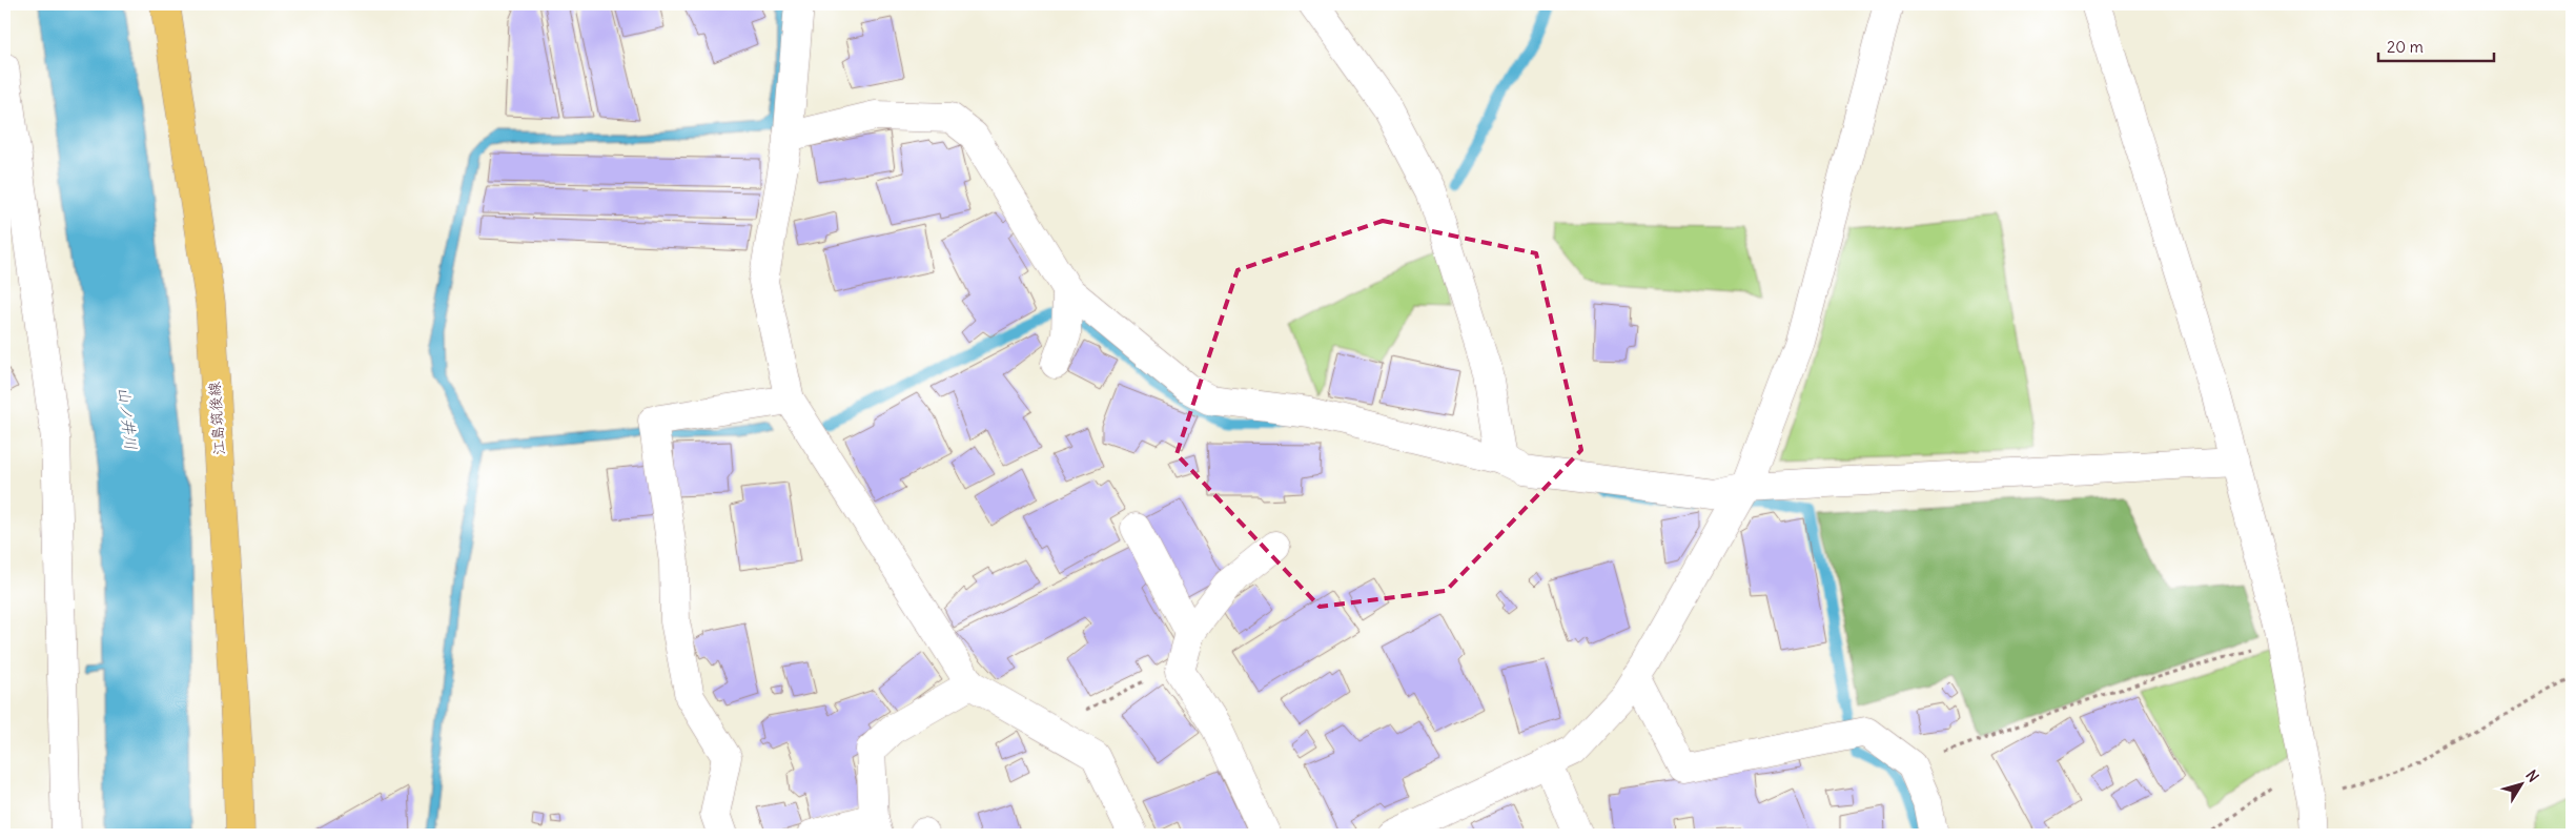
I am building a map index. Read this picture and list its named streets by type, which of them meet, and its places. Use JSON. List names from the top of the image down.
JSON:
{
  "streets": {
    "main road": ["江島筑後線"]
  },
  "water": ["山ノ井川"],
  "scale_bar": "20 m",
  "north": "top right"
}
